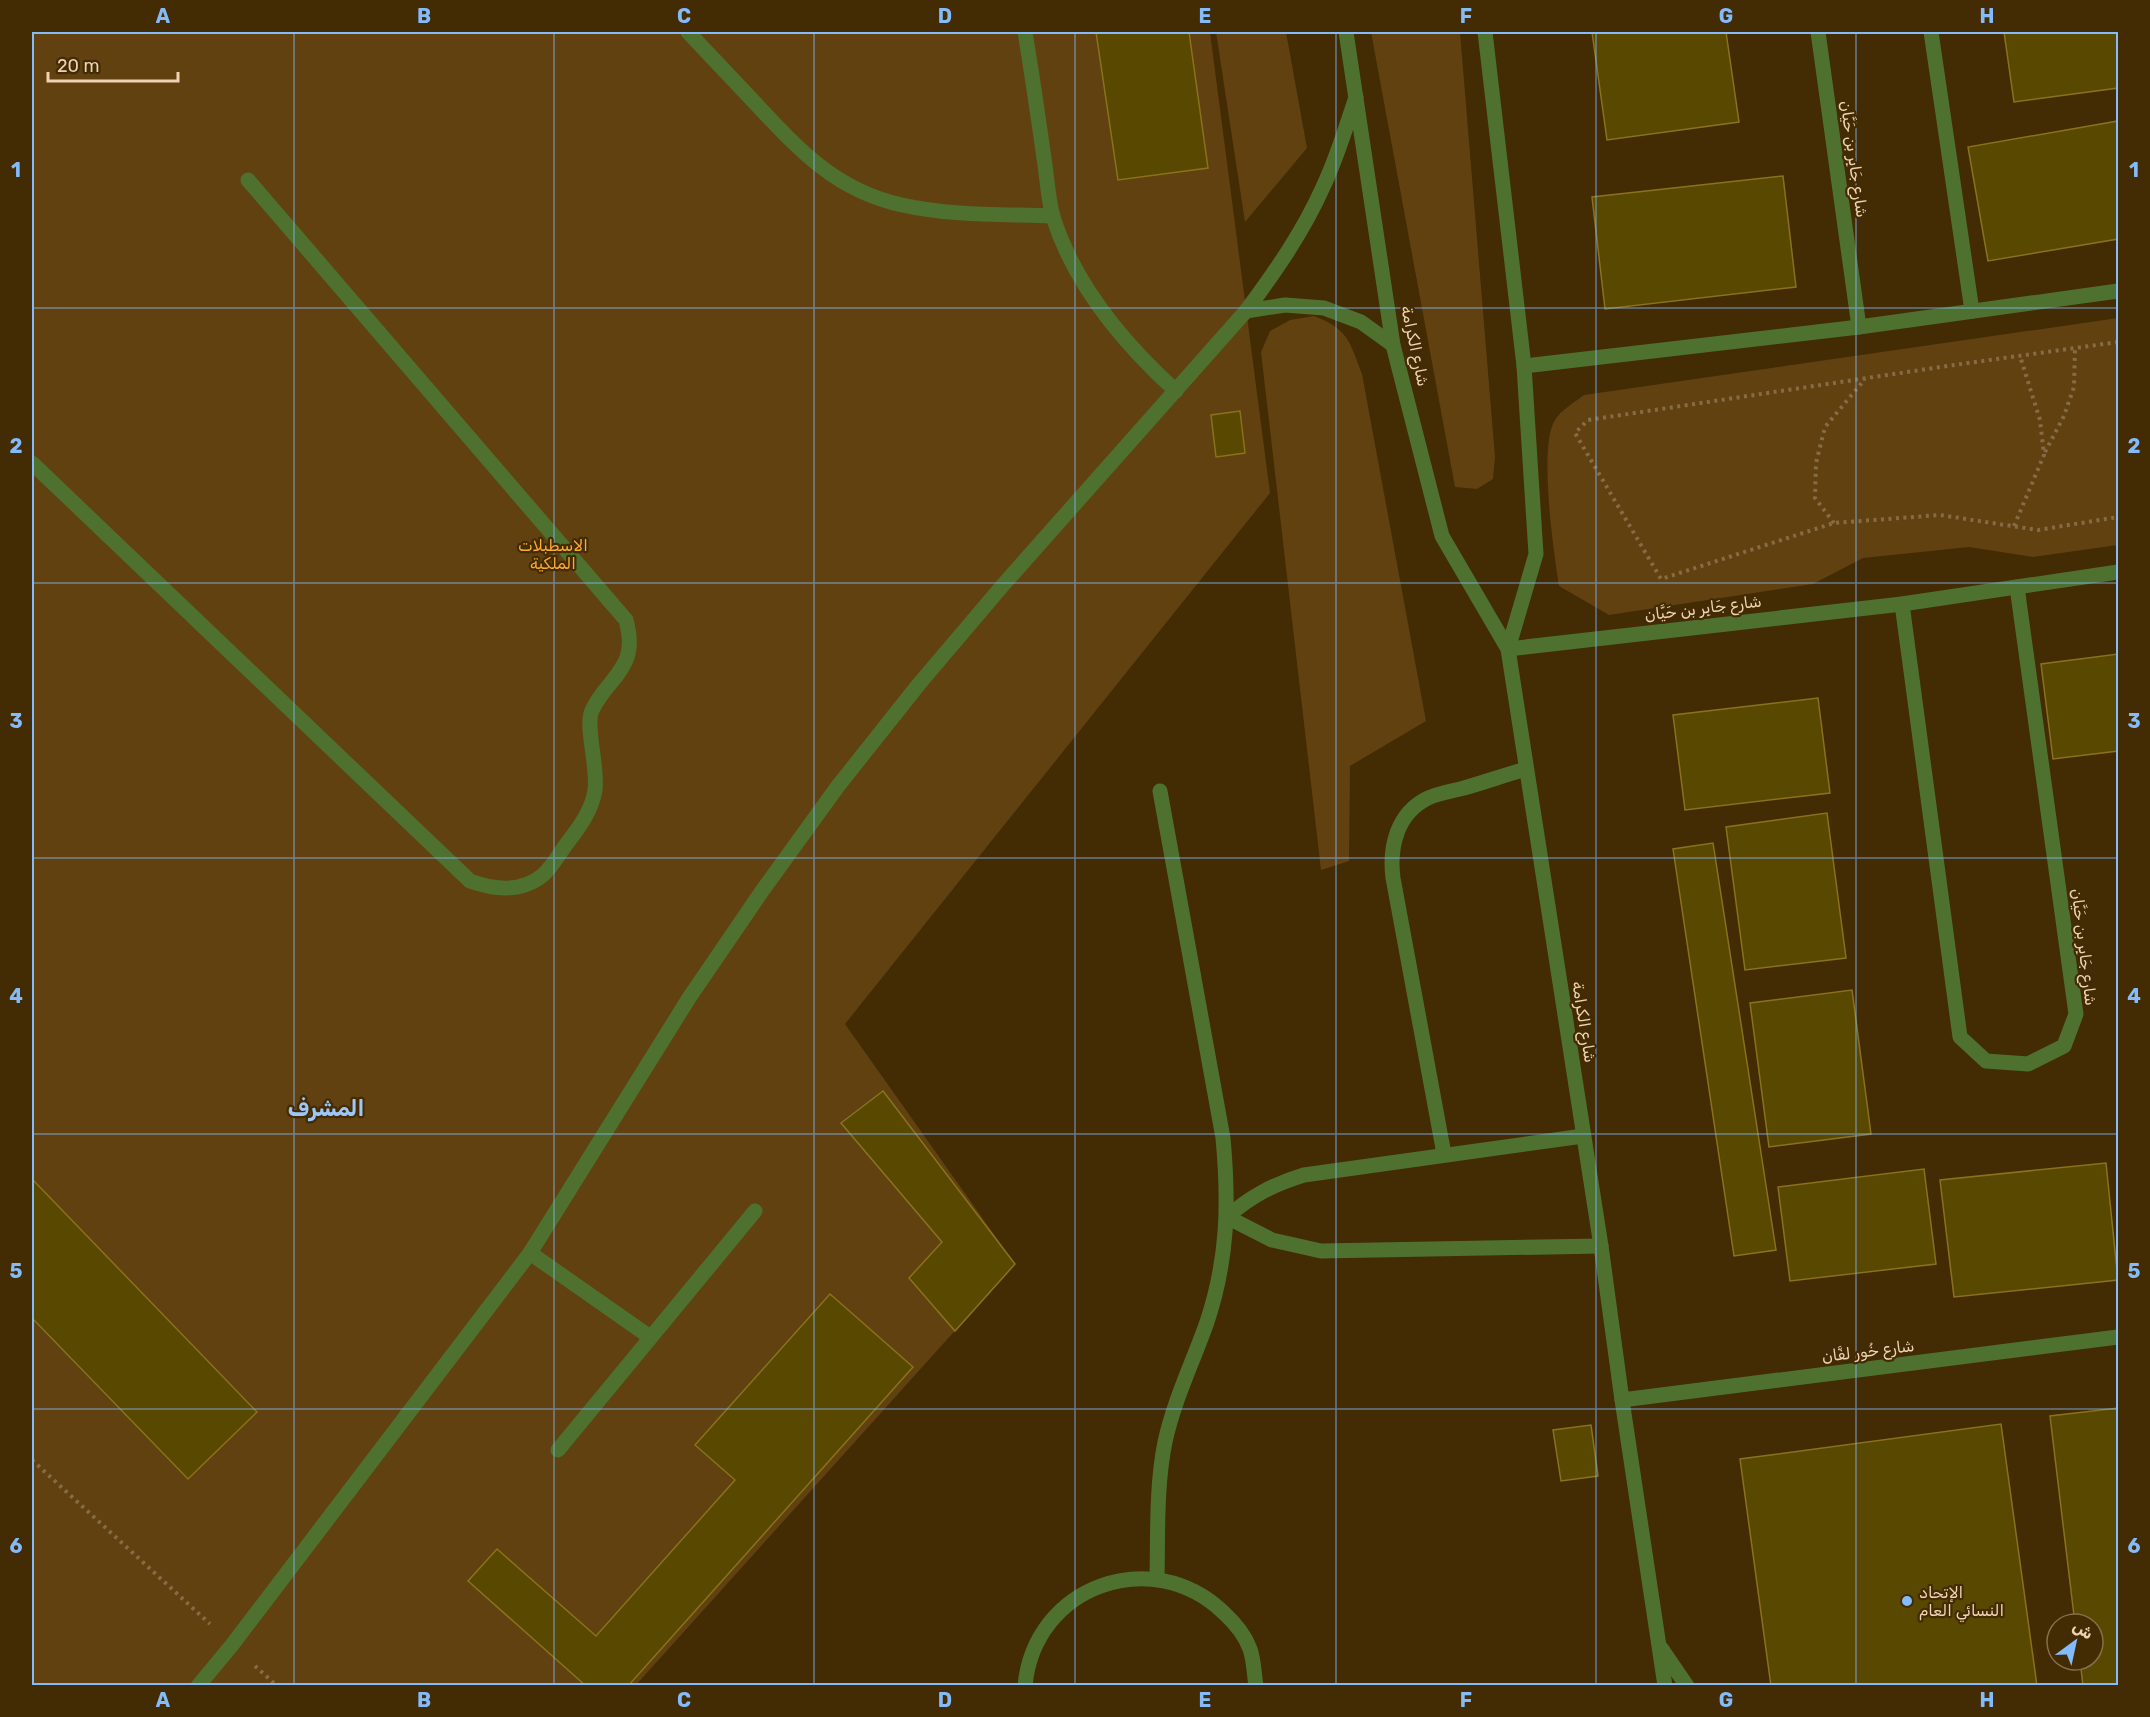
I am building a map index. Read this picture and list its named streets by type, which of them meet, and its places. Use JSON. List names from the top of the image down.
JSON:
{
  "streets": {
    "street": ["شارع جَابِر بن حَيَّان", "شارع الكرامة", "شارع خُور لفَّان"]
  },
  "crossings": [
    ["شارع جَابِر بن حَيَّان", "شارع الكرامة"],
    ["شارع الكرامة", "شارع خُور لفَّان"]
  ],
  "districts": ["المشرف"],
  "parks": ["الاسطبلات الملكية"],
  "places": ["الإتحاد النسائي العام"],
  "scale_bar": "20 m",
  "north": "top right",
  "grid": {
    "columns": [
      "A",
      "B",
      "C",
      "D",
      "E",
      "F",
      "G",
      "H"
    ],
    "rows": [
      "1",
      "2",
      "3",
      "4",
      "5",
      "6"
    ]
  }
}
